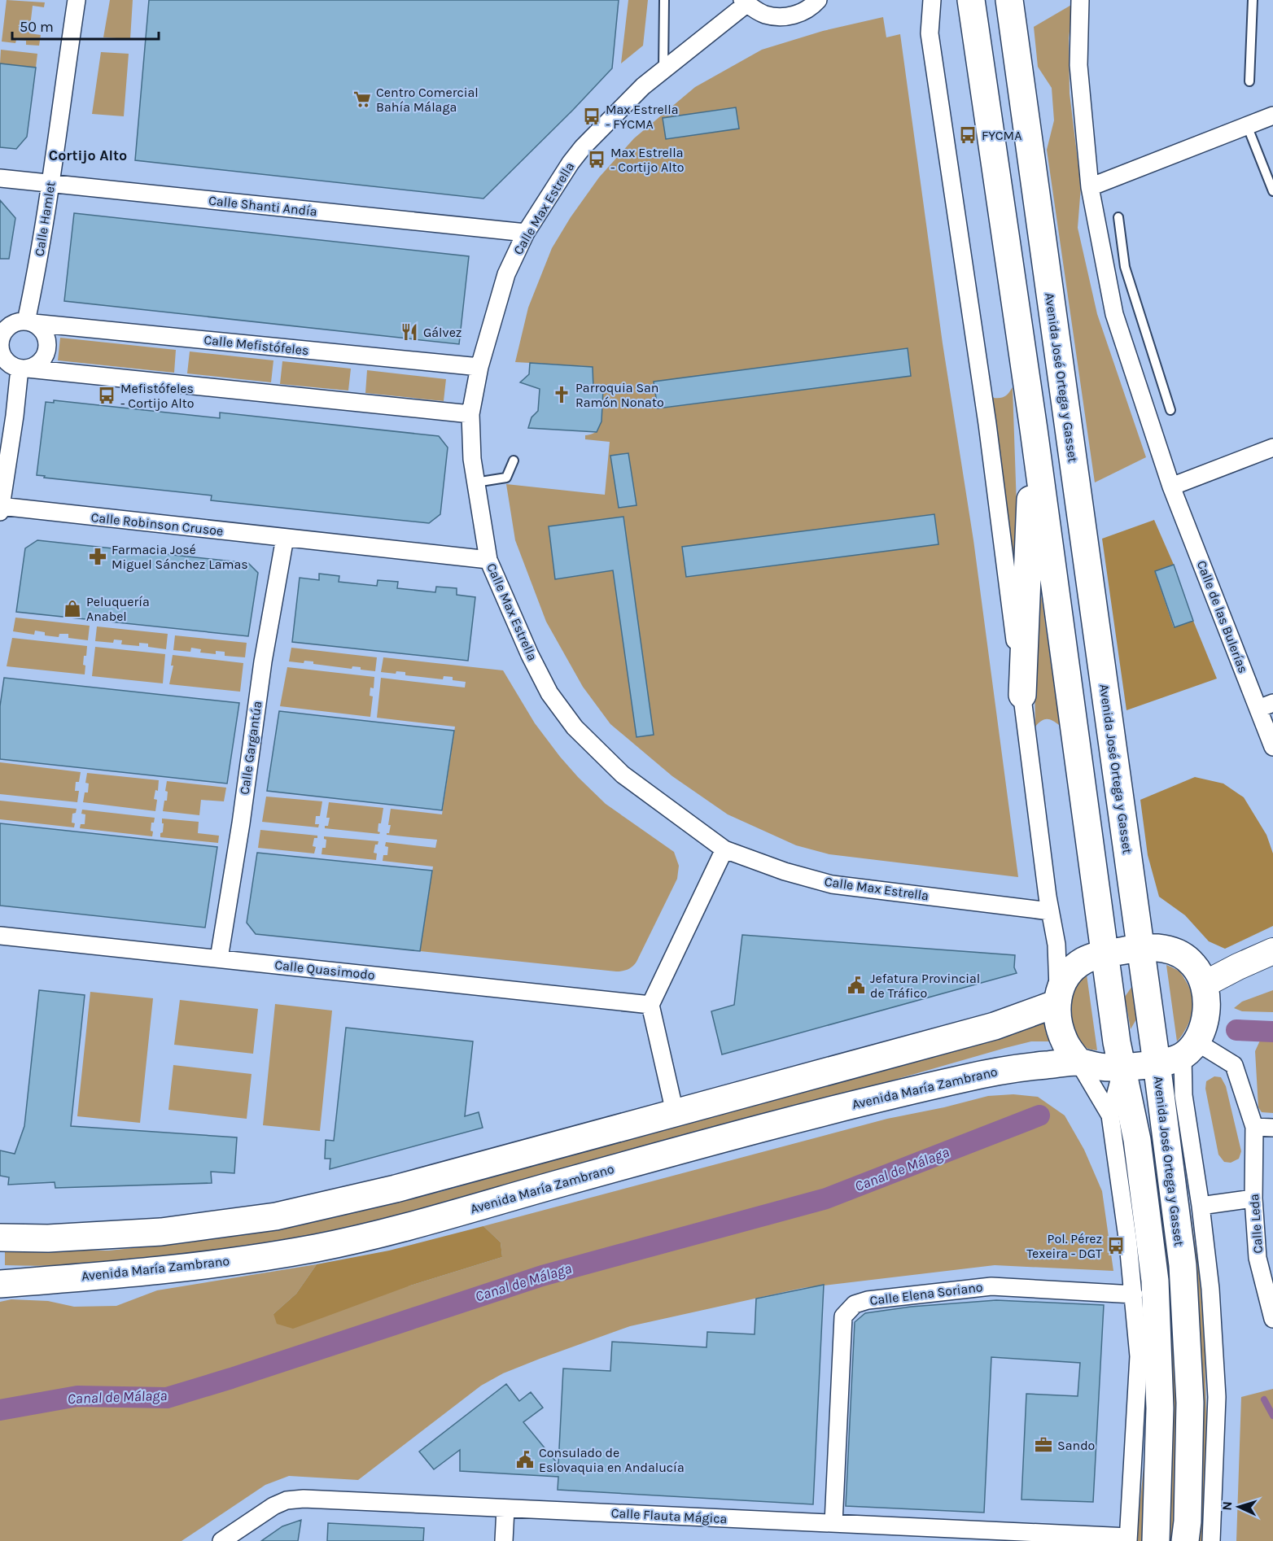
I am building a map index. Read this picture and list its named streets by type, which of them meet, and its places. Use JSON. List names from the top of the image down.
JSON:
{
  "streets": {
    "main road": ["Avenida José Ortega y Gasset", "Avenida María Zambrano"],
    "street": [
      "Calle Shanti Andía",
      "Calle Max Estrella",
      "Calle Hamlet",
      "Calle Mefistófeles",
      "Calle Robinson Crusoe",
      "Calle de las Bulerías",
      "Calle Gargantúa",
      "Calle Quasimodo",
      "Calle Leda",
      "Calle Elena Soriano",
      "Calle Flauta Mágica"
    ]
  },
  "crossings": [
    ["Calle Shanti Andía", "Calle Max Estrella"],
    ["Calle Shanti Andía", "Calle Hamlet"],
    ["Calle Max Estrella", "Calle Mefistófeles"],
    ["Calle Max Estrella", "Calle Robinson Crusoe"],
    ["Calle Hamlet", "Calle Mefistófeles"],
    ["Avenida José Ortega y Gasset", "Avenida María Zambrano"],
    ["Avenida José Ortega y Gasset", "Calle Leda"],
    ["Calle Robinson Crusoe", "Calle Gargantúa"],
    ["Calle Gargantúa", "Calle Quasimodo"],
    ["Avenida María Zambrano", "Calle Leda"],
    ["Calle Elena Soriano", "Calle Flauta Mágica"]
  ],
  "districts": ["Cortijo Alto"],
  "water": ["Canal de Málaga"],
  "places": {
    "supermarket": ["Centro Comercial Bahía Málaga"],
    "bus stop": [
      "Max Estrella - FYCMA",
      "FYCMA",
      "Max Estrella - Cortijo Alto",
      "Mefistófeles - Cortijo Alto",
      "Pol. Pérez Texeira - DGT"
    ],
    "restaurant": ["Gálvez"],
    "church": ["Parroquia San Ramón Nonato"],
    "pharmacy": ["Farmacia José Miguel Sánchez Lamas"],
    "shop": ["Peluquería Anabel"],
    "public building": ["Jefatura Provincial de Tráfico", "Consulado de Eslovaquia en Andalucía"],
    "office": ["Sando"]
  },
  "scale_bar": "50 m",
  "north": "left"
}
